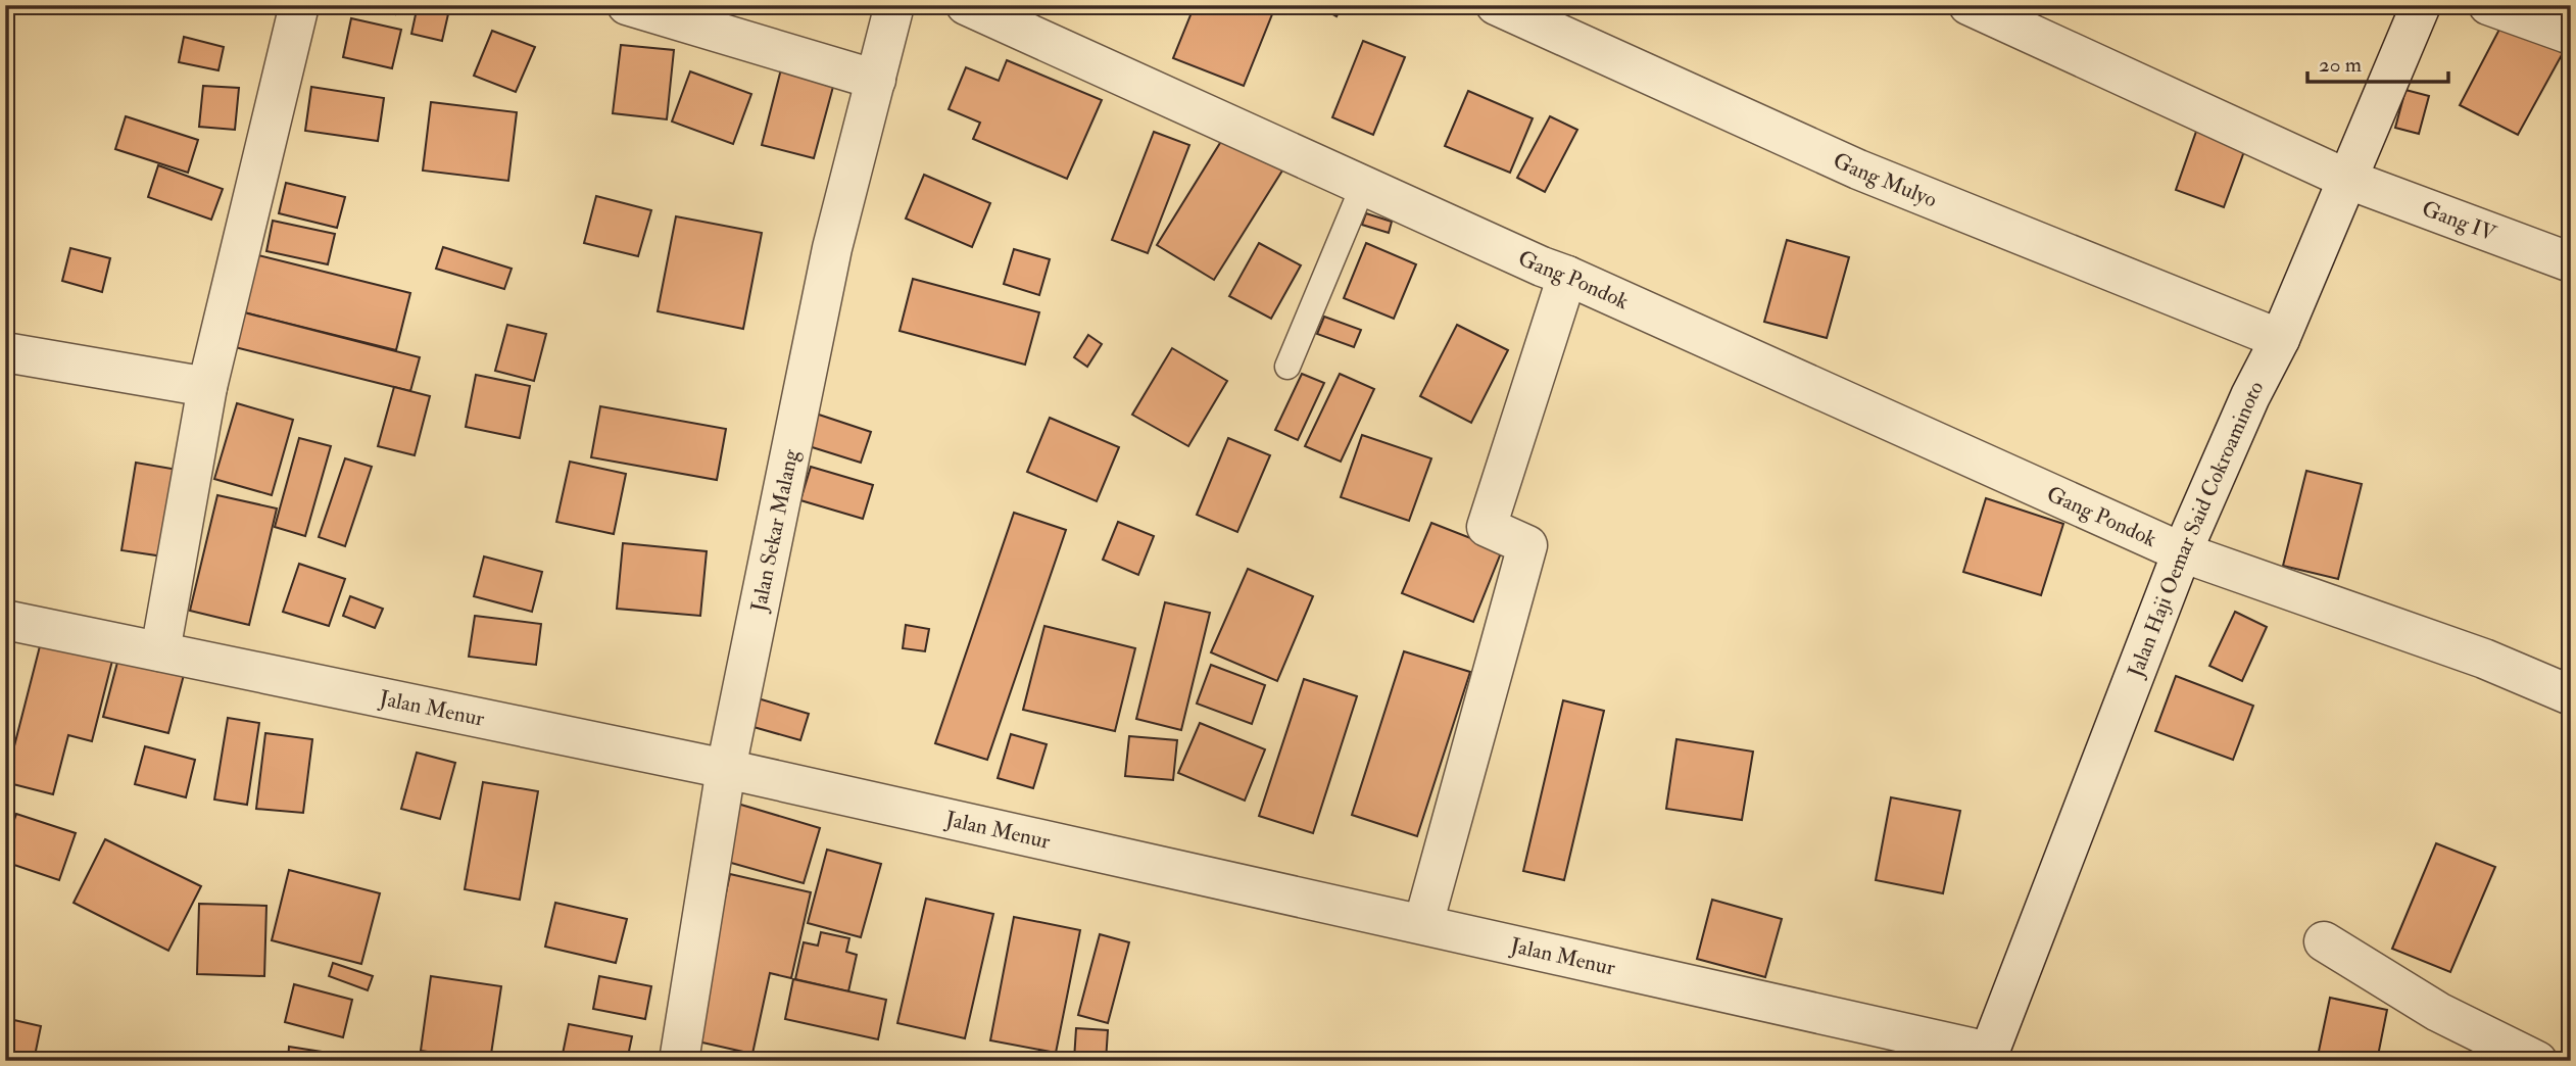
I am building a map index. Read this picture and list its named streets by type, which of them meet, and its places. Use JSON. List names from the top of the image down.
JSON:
{
  "streets": {
    "street": [
      "Gang Mulyo",
      "Gang IV",
      "Gang Pondok",
      "Jalan Sekar Malang",
      "Jalan Haji Oemar Said Cokroaminoto",
      "Jalan Menur"
    ]
  },
  "crossings": [
    ["Gang Mulyo", "Jalan Haji Oemar Said Cokroaminoto"],
    ["Gang IV", "Jalan Haji Oemar Said Cokroaminoto"],
    ["Gang Pondok", "Jalan Haji Oemar Said Cokroaminoto"],
    ["Jalan Sekar Malang", "Jalan Menur"],
    ["Jalan Haji Oemar Said Cokroaminoto", "Jalan Menur"]
  ],
  "scale_bar": "20 m"
}
